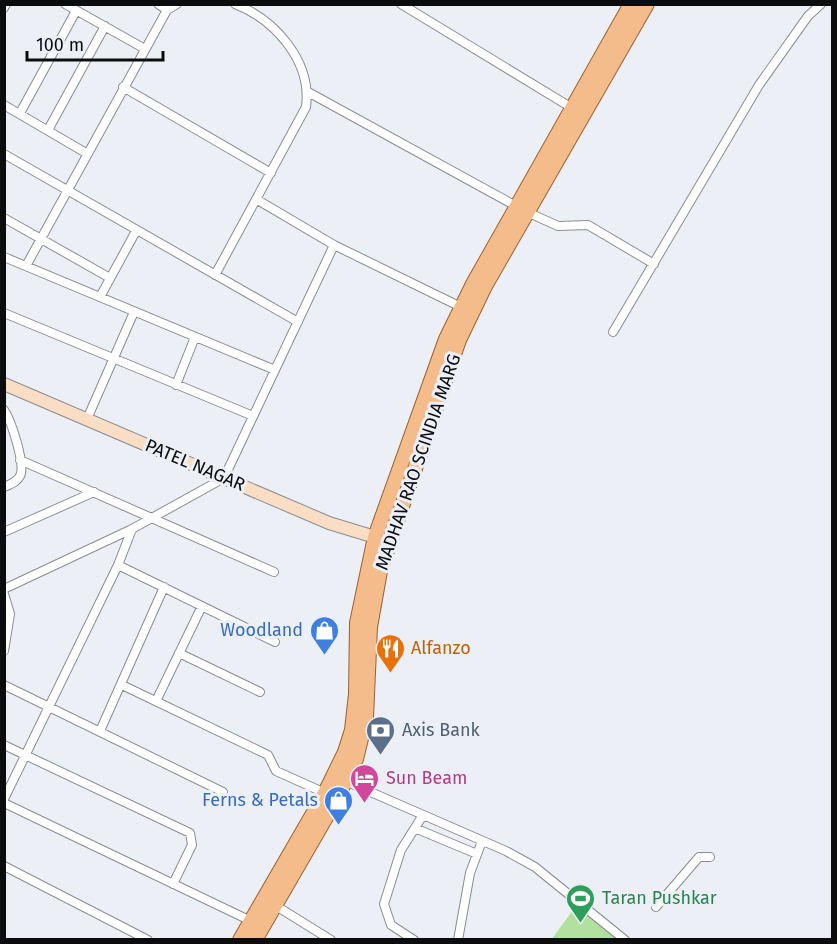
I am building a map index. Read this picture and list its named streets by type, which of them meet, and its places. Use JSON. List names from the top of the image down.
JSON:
{
  "streets": {
    "main road": ["MADHAV RAO SCINDIA MARG"],
    "street": ["PATEL NAGAR"]
  },
  "crossings": [
    ["MADHAV RAO SCINDIA MARG", "PATEL NAGAR"]
  ],
  "places": {
    "shop": ["Woodland", "Ferns & Petals"],
    "restaurant": ["Alfanzo"],
    "bank": ["Axis Bank"],
    "hotel": ["Sun Beam"],
    "sports": ["Taran Pushkar"]
  },
  "scale_bar": "100 m"
}
